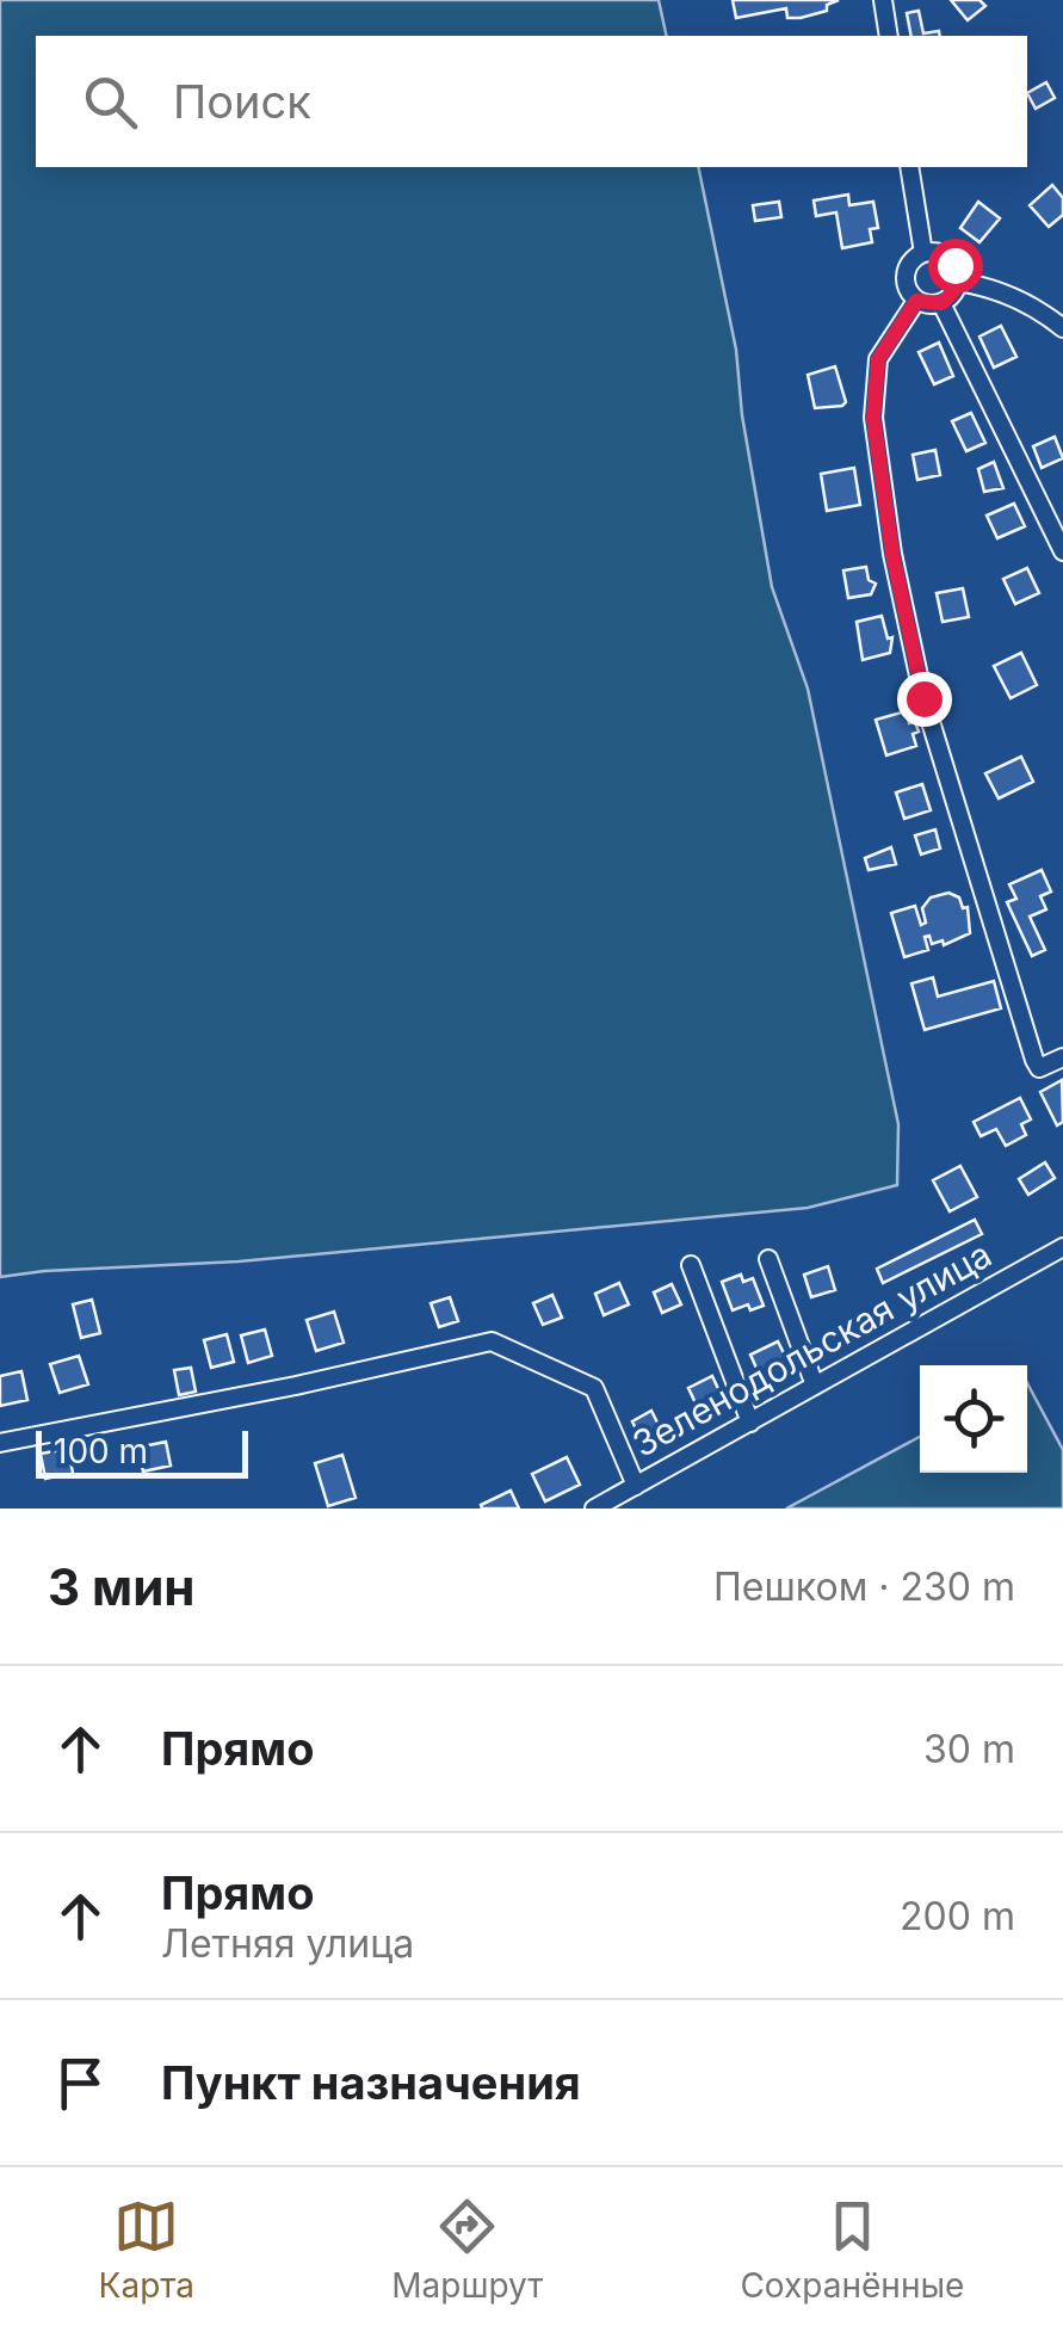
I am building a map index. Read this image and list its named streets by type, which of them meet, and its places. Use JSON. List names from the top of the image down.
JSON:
{
  "streets": {
    "street": ["Зеленодольская улица"]
  },
  "scale_bar": "100 m",
  "page": {
    "search": "Поиск",
    "scale": "100 m",
    "heading": ["3 мин", "Пешком · 230 m"],
    "list": [
      ["Прямо", "30 m"],
      ["Прямо", "Летняя улица", "200 m"],
      "Пункт назначения"
    ],
    "nav": ["Карта", "Маршрут", "Сохранённые"]
  }
}
